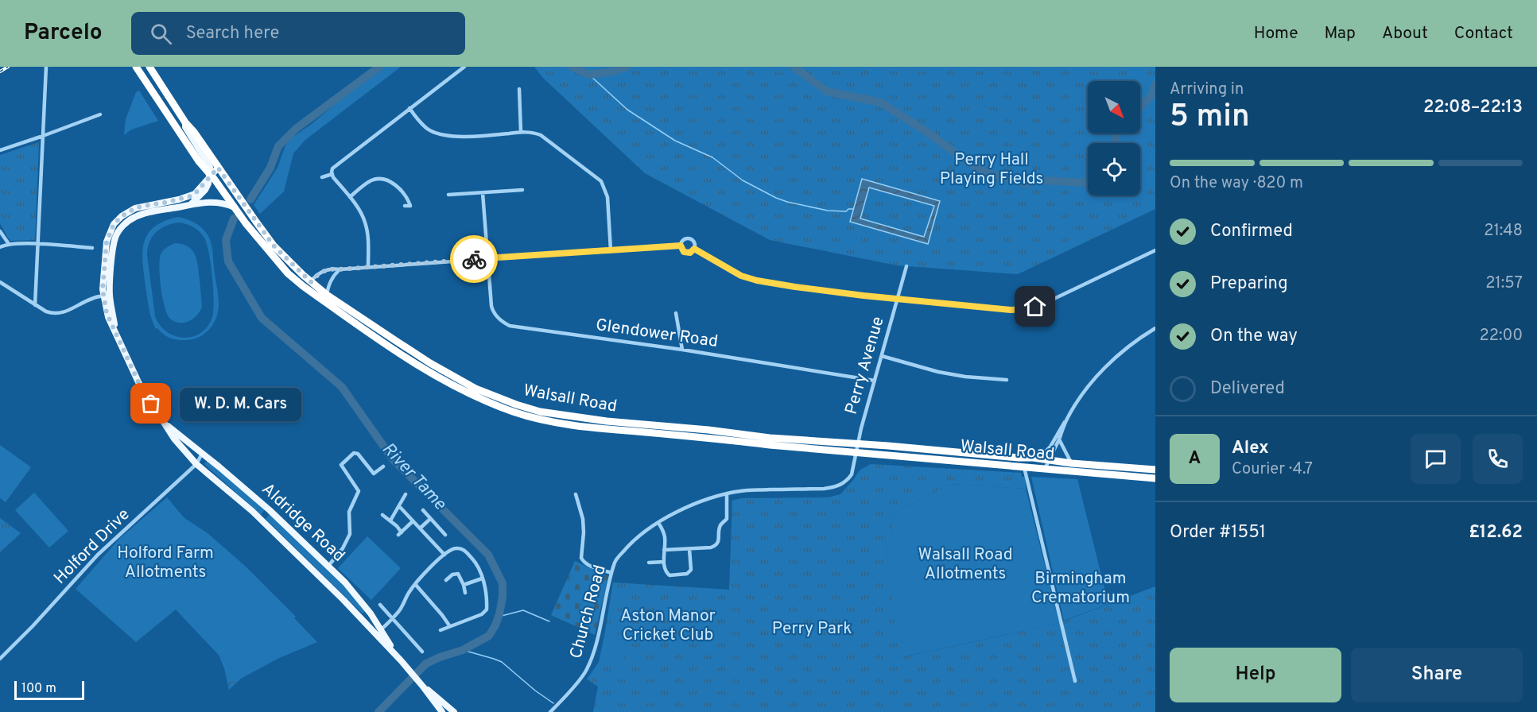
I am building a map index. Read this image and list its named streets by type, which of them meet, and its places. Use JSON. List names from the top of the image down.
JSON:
{
  "streets": {
    "highway": ["Walsall Road"],
    "main road": ["Aldridge Road"],
    "street": [
      "Glendower Road",
      "Perry Avenue",
      "Holford Drive",
      "Church Road"
    ]
  },
  "crossings": [
    ["Glendower Road", "Perry Avenue"],
    ["Perry Avenue", "Walsall Road"],
    ["Walsall Road", "Aldridge Road"],
    ["Walsall Road", "Church Road"],
    ["Aldridge Road", "Holford Drive"]
  ],
  "water": ["River Tame"],
  "parks": [
    "Perry Hall Playing Fields",
    "Holford Farm Allotments",
    "Walsall Road Allotments",
    "Birmingham Crematorium",
    "Aston Manor Cricket Club",
    "Perry Park"
  ],
  "places": ["W. D. M. Cars"],
  "scale_bar": "100 m",
  "north": "bottom right",
  "page": {
    "header": "Parcelo",
    "search": "Search here",
    "nav": [
      "Home",
      "Map",
      "About",
      "Contact"
    ],
    "heading": ["5 min", "Arriving in", "22:08–22:13"],
    "panel": [
      "Alex",
      "Courier · 4.7",
      "Order #1551",
      "£12.62"
    ],
    "bar": "On the way · 820 m",
    "list": [
      ["Confirmed", "21:48"],
      ["Preparing", "21:57"],
      ["On the way", "22:00"],
      "Delivered"
    ],
    "bubble": "W. D. M. Cars",
    "round": "A",
    "buttons": ["Help", "Share"],
    "scale": "100 m"
  }
}
